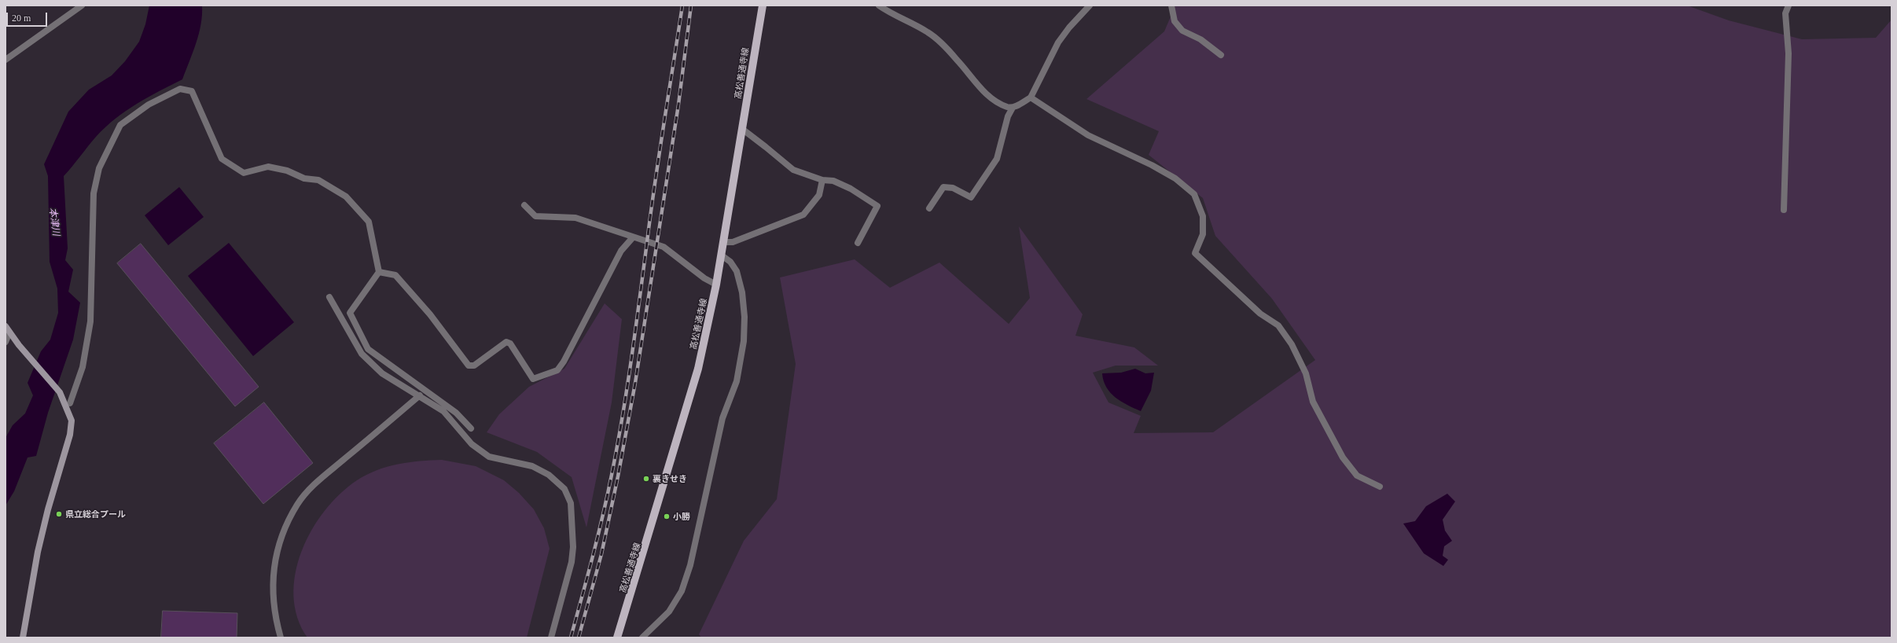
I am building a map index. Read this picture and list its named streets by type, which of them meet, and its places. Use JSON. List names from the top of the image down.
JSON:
{
  "streets": {
    "main road": ["高松善通寺線"]
  },
  "water": ["本津川"],
  "places": ["裏きせき", "県立総合プール", "小勝"],
  "scale_bar": "20 m"
}
